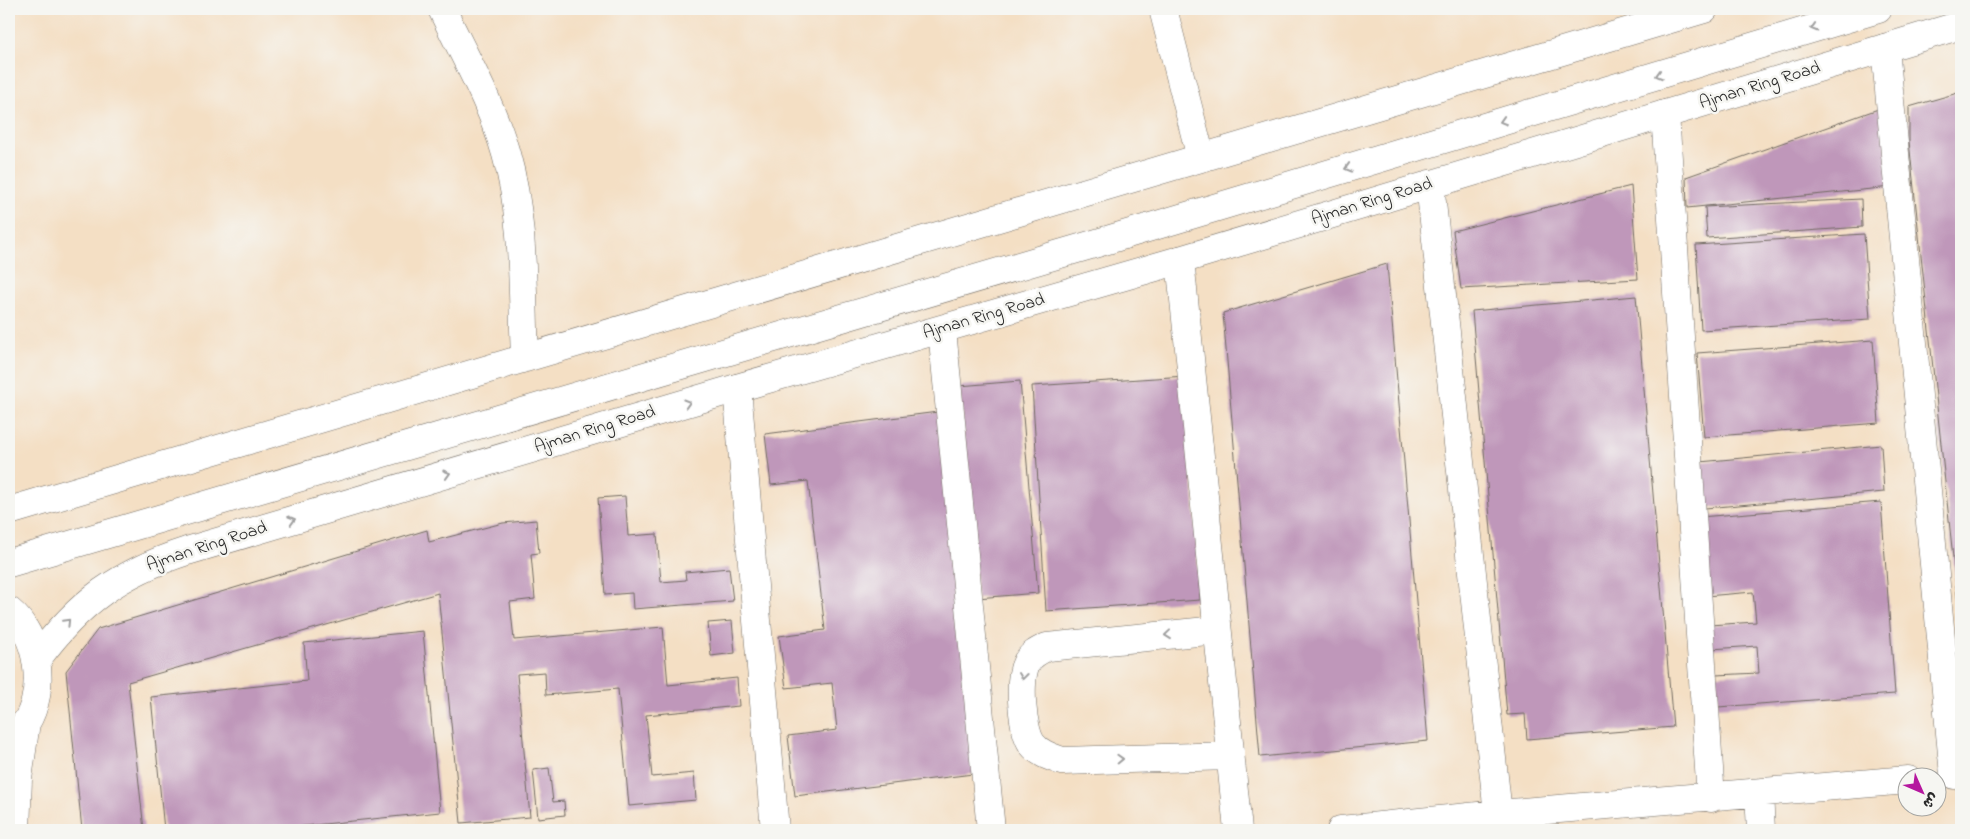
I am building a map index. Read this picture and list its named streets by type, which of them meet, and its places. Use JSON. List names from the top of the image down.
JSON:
{
  "streets": {
    "main road": ["Ajman Ring Road"]
  },
  "north": "bottom right"
}
